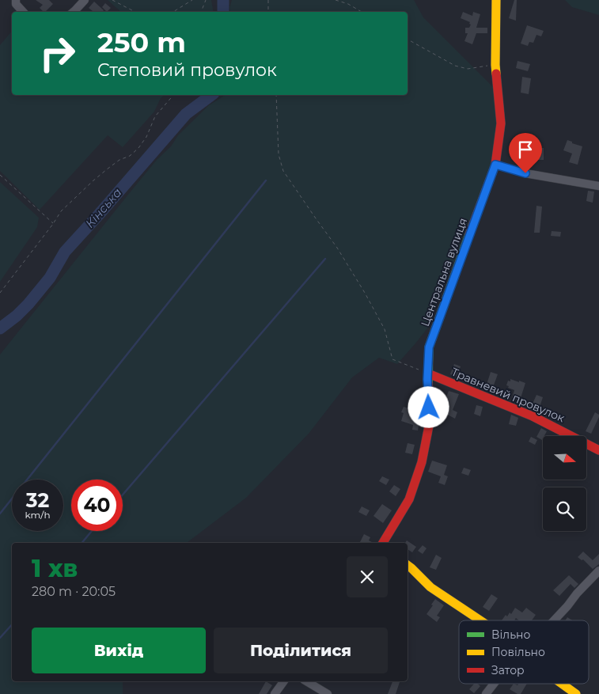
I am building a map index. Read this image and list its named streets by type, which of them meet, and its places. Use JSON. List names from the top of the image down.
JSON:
{
  "streets": {
    "street": ["Центральна вулиця", "Травневий провулок"]
  },
  "crossings": [
    ["Центральна вулиця", "Травневий провулок"]
  ],
  "water": ["Кінська"],
  "legend": ["Вільно", "Повільно", "Затор"],
  "north": "right",
  "page": {
    "turn": ["250 m", "Степовий провулок"],
    "speed": "32 km/h",
    "limit": "40",
    "heading": ["1 хв", "280 m · 20:05"],
    "buttons": ["Вихід", "Поділитися"]
  }
}
